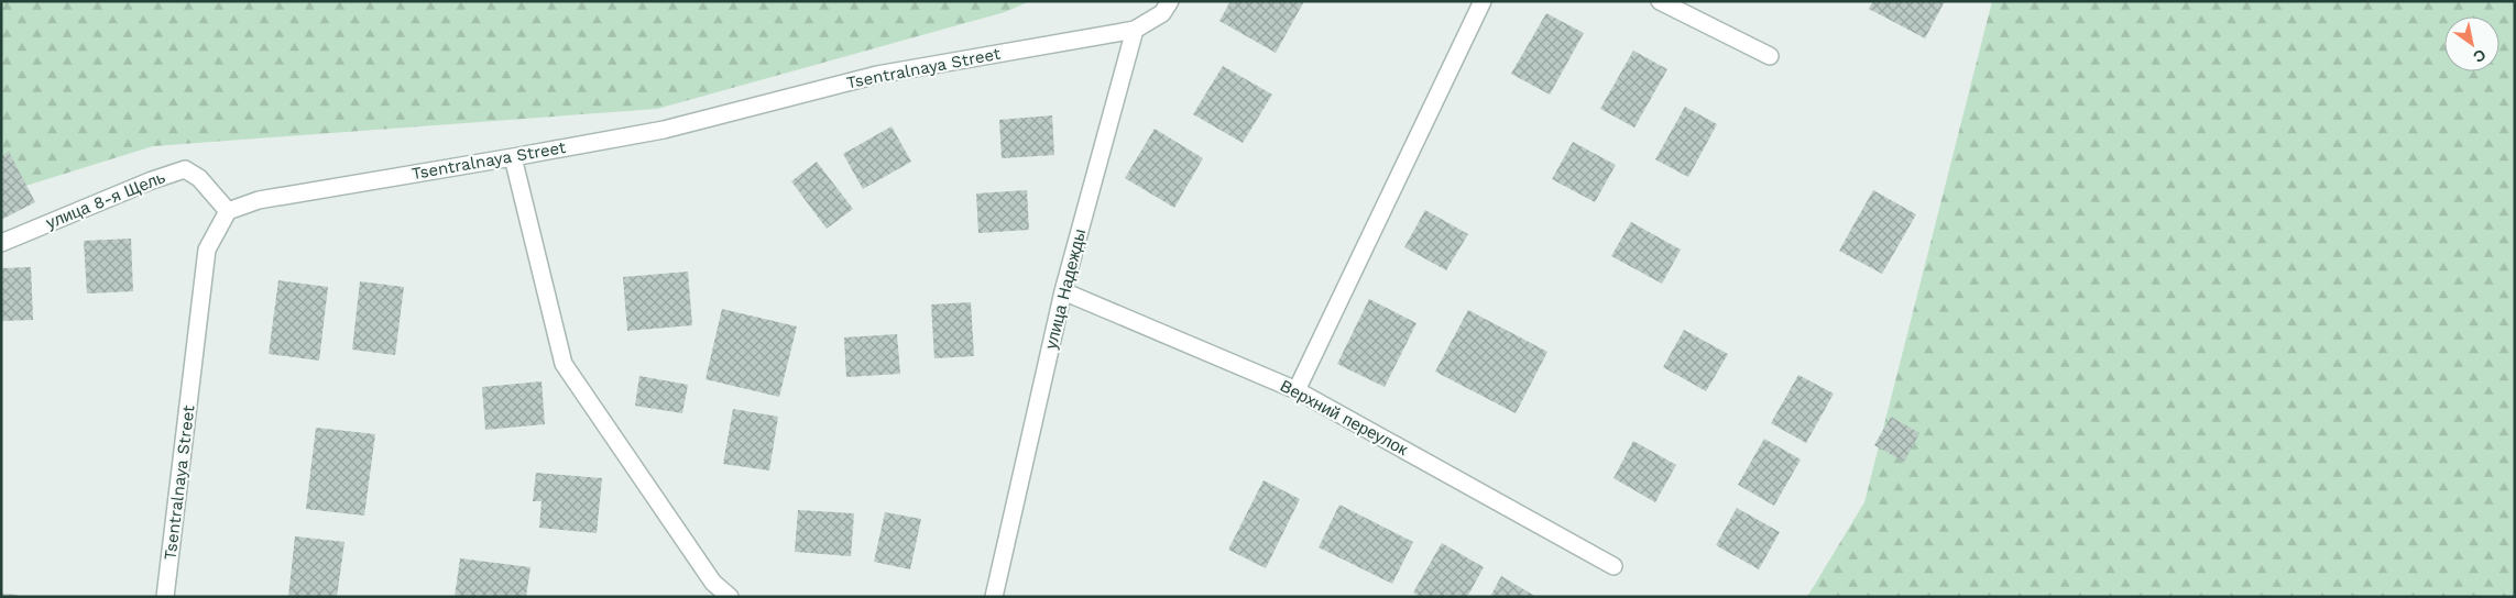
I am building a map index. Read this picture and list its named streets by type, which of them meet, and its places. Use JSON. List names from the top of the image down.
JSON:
{
  "streets": {
    "street": [
      "Tsentralnaya Street",
      "улица 8-я Щель",
      "улица Надежды",
      "Верхний переулок"
    ]
  },
  "crossings": [
    ["Tsentralnaya Street", "улица 8-я Щель"],
    ["Tsentralnaya Street", "улица Надежды"],
    ["улица Надежды", "Верхний переулок"]
  ],
  "north": "bottom right"
}
